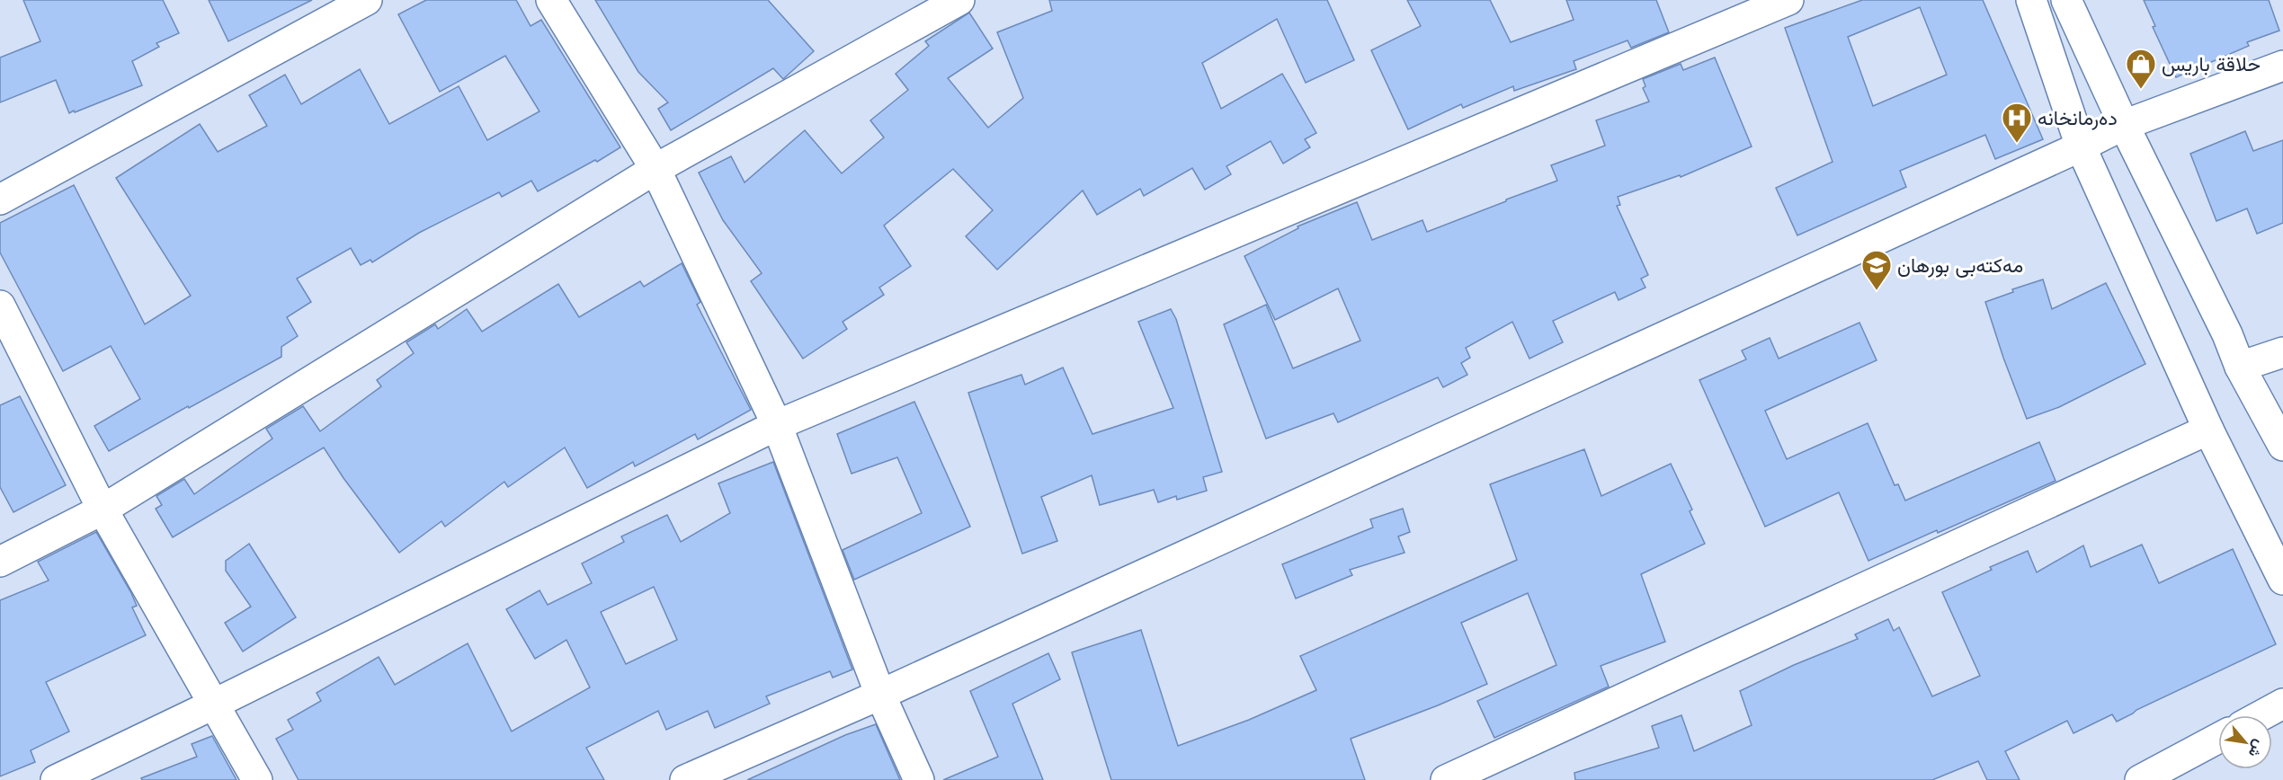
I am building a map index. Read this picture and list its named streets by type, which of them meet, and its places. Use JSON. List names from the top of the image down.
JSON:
{
  "places": {
    "shop": ["حلاقة باریس"],
    "hospital": ["دەرمانخانە"],
    "school or university": ["مەکتەبی بورهان"]
  },
  "north": "bottom right"
}
